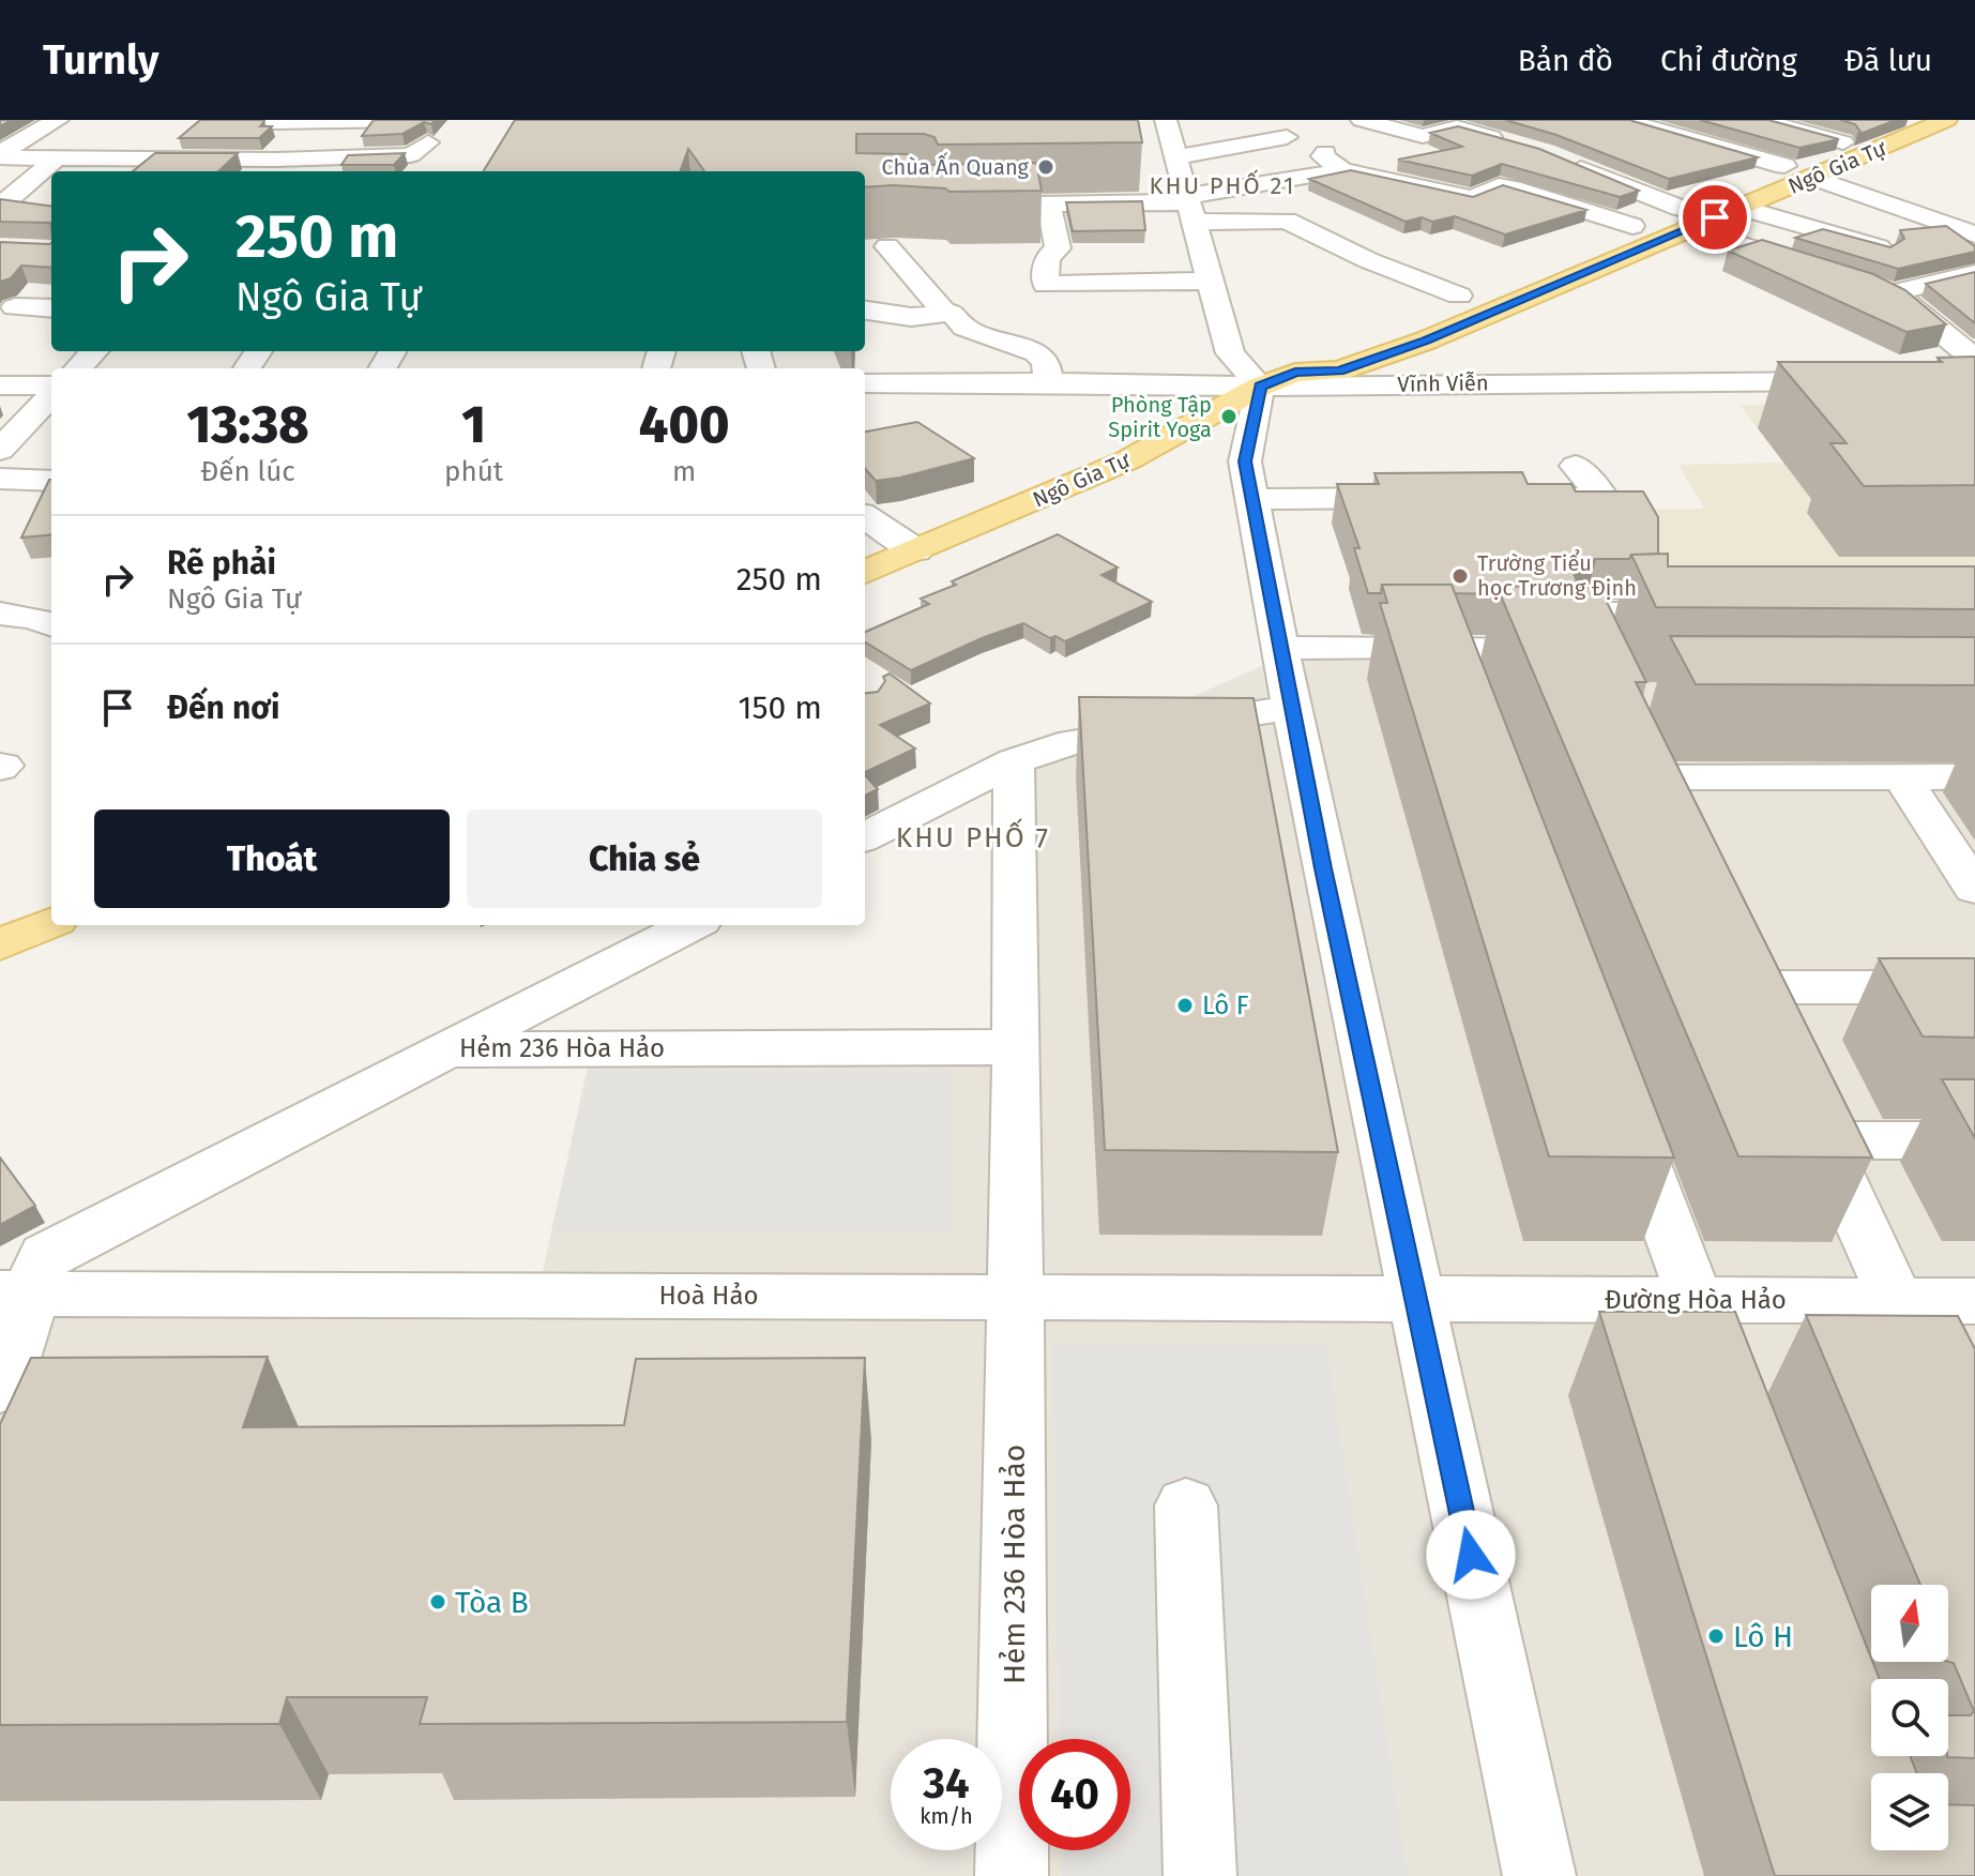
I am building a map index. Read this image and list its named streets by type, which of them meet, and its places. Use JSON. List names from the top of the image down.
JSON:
{
  "streets": {
    "main road": ["Ngô Gia Tự"],
    "street": [
      "Vĩnh Viễn",
      "Hẻm 236 Hòa Hảo",
      "Hoà Hảo",
      "Đường Hòa Hảo"
    ]
  },
  "crossings": [
    ["Ngô Gia Tự", "Vĩnh Viễn"],
    ["Hẻm 236 Hòa Hảo", "Hoà Hảo"],
    ["Hoà Hảo", "Đường Hòa Hảo"]
  ],
  "districts": ["KHU PHỐ 21", "KHU PHỐ 7"],
  "places": [
    "Chùa Ấn Quang",
    "Phòng Tập Spirit Yoga",
    "Trường Tiểu học Trương Định",
    "Lô F",
    "Tòa B",
    "Lô H"
  ],
  "north": "top",
  "page": {
    "header": "Turnly",
    "nav": ["Bản đồ", "Chỉ đường", "Đã lưu"],
    "turn": ["250 m", "Ngô Gia Tự"],
    "eta": [
      "13:38",
      "Đến lúc",
      "1",
      "phút",
      "400",
      "m"
    ],
    "list": [
      {
        "name": "Rẽ phải",
        "note": "Ngô Gia Tự",
        "value": "250 m"
      },
      {
        "name": "Đến nơi",
        "value": "150 m"
      }
    ],
    "buttons": ["Thoát", "Chia sẻ"],
    "speed": "34 km/h",
    "limit": "40"
  }
}
